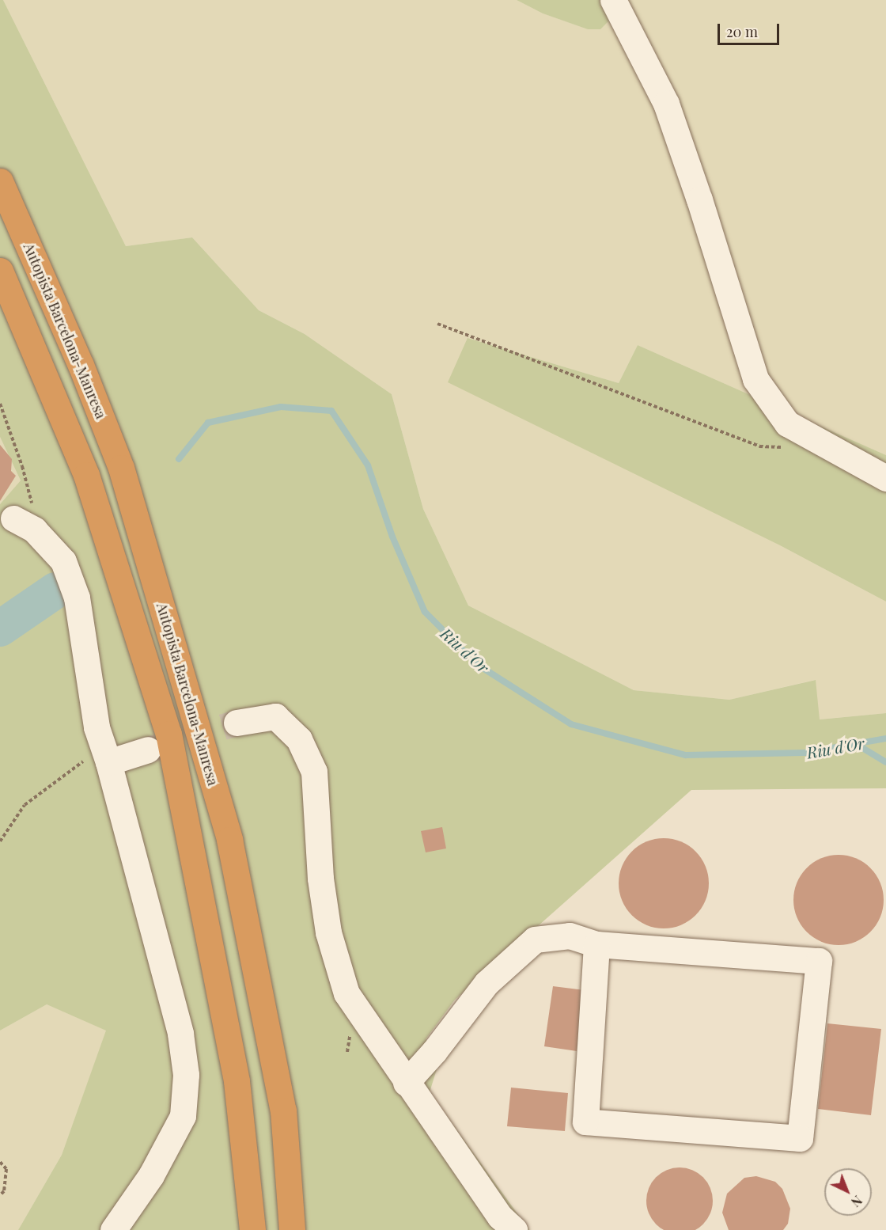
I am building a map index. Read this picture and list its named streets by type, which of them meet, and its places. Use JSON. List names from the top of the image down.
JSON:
{
  "streets": {
    "highway": ["Autopista Barcelona-Manresa"]
  },
  "water": ["Riu d'Or"],
  "scale_bar": "20 m",
  "north": "bottom right"
}
